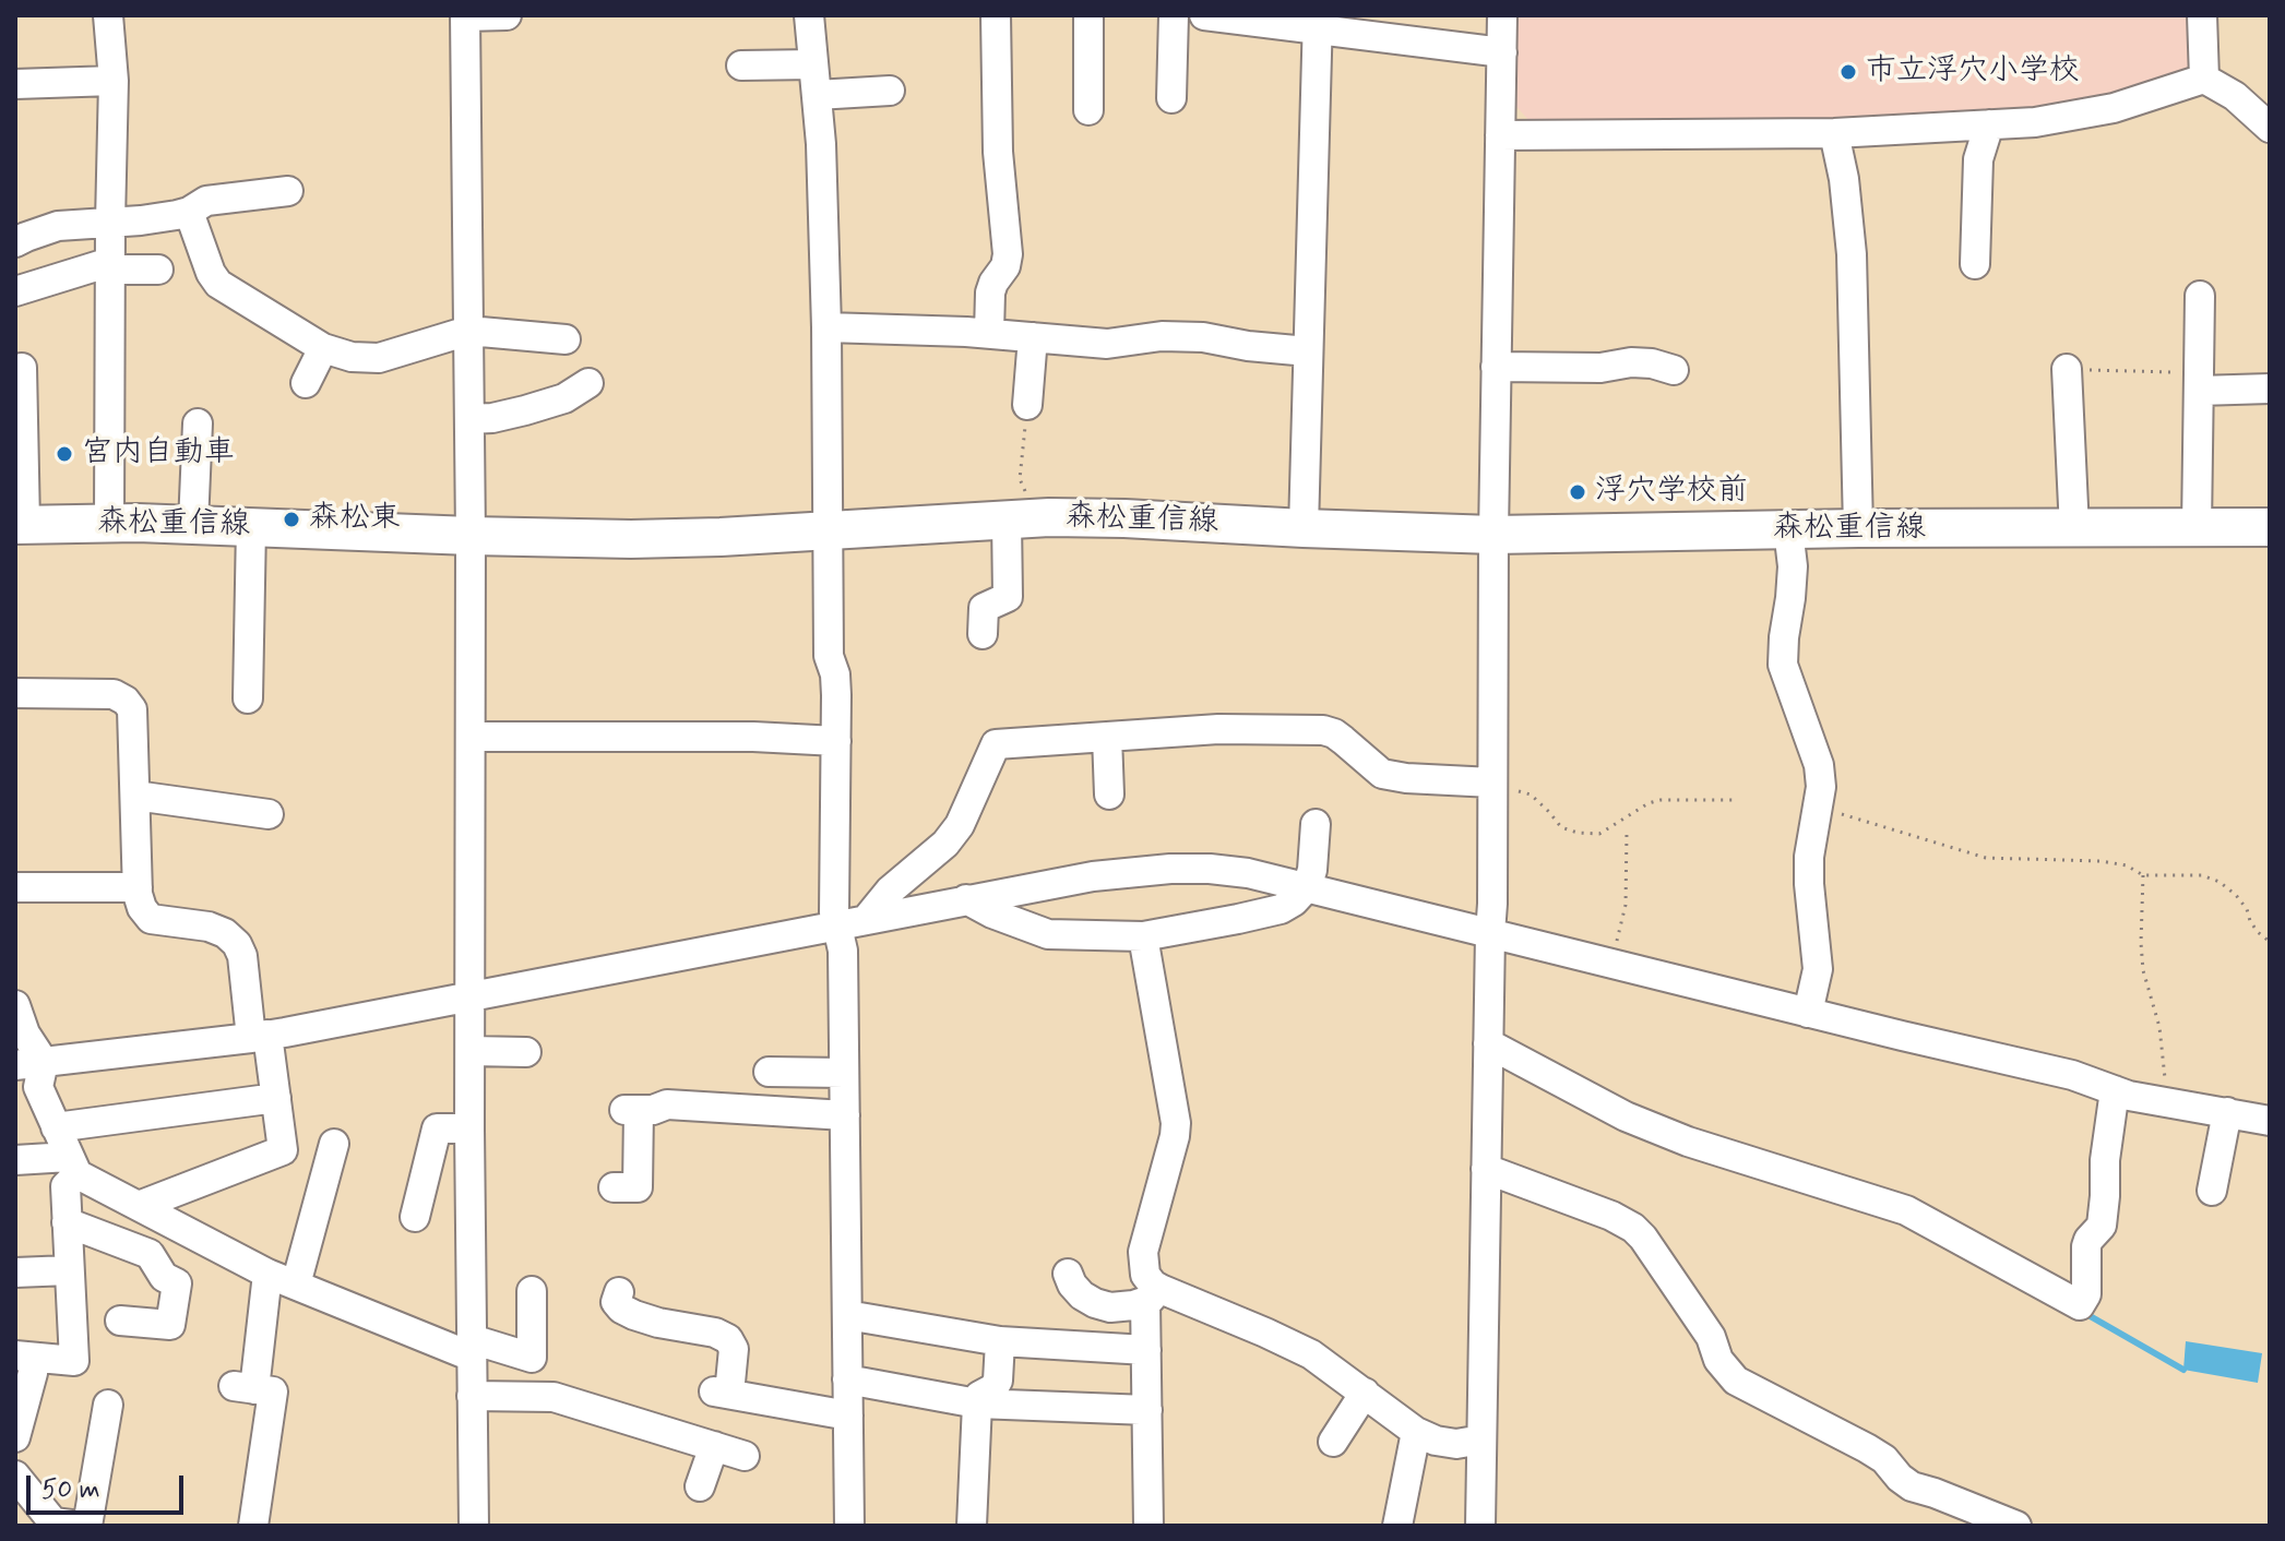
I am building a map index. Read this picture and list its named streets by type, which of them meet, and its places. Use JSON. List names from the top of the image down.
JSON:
{
  "streets": {
    "main road": ["森松重信線"]
  },
  "places": [
    "市立浮穴小学校",
    "宮内自動車",
    "浮穴学校前",
    "森松東"
  ],
  "scale_bar": "50 m"
}
